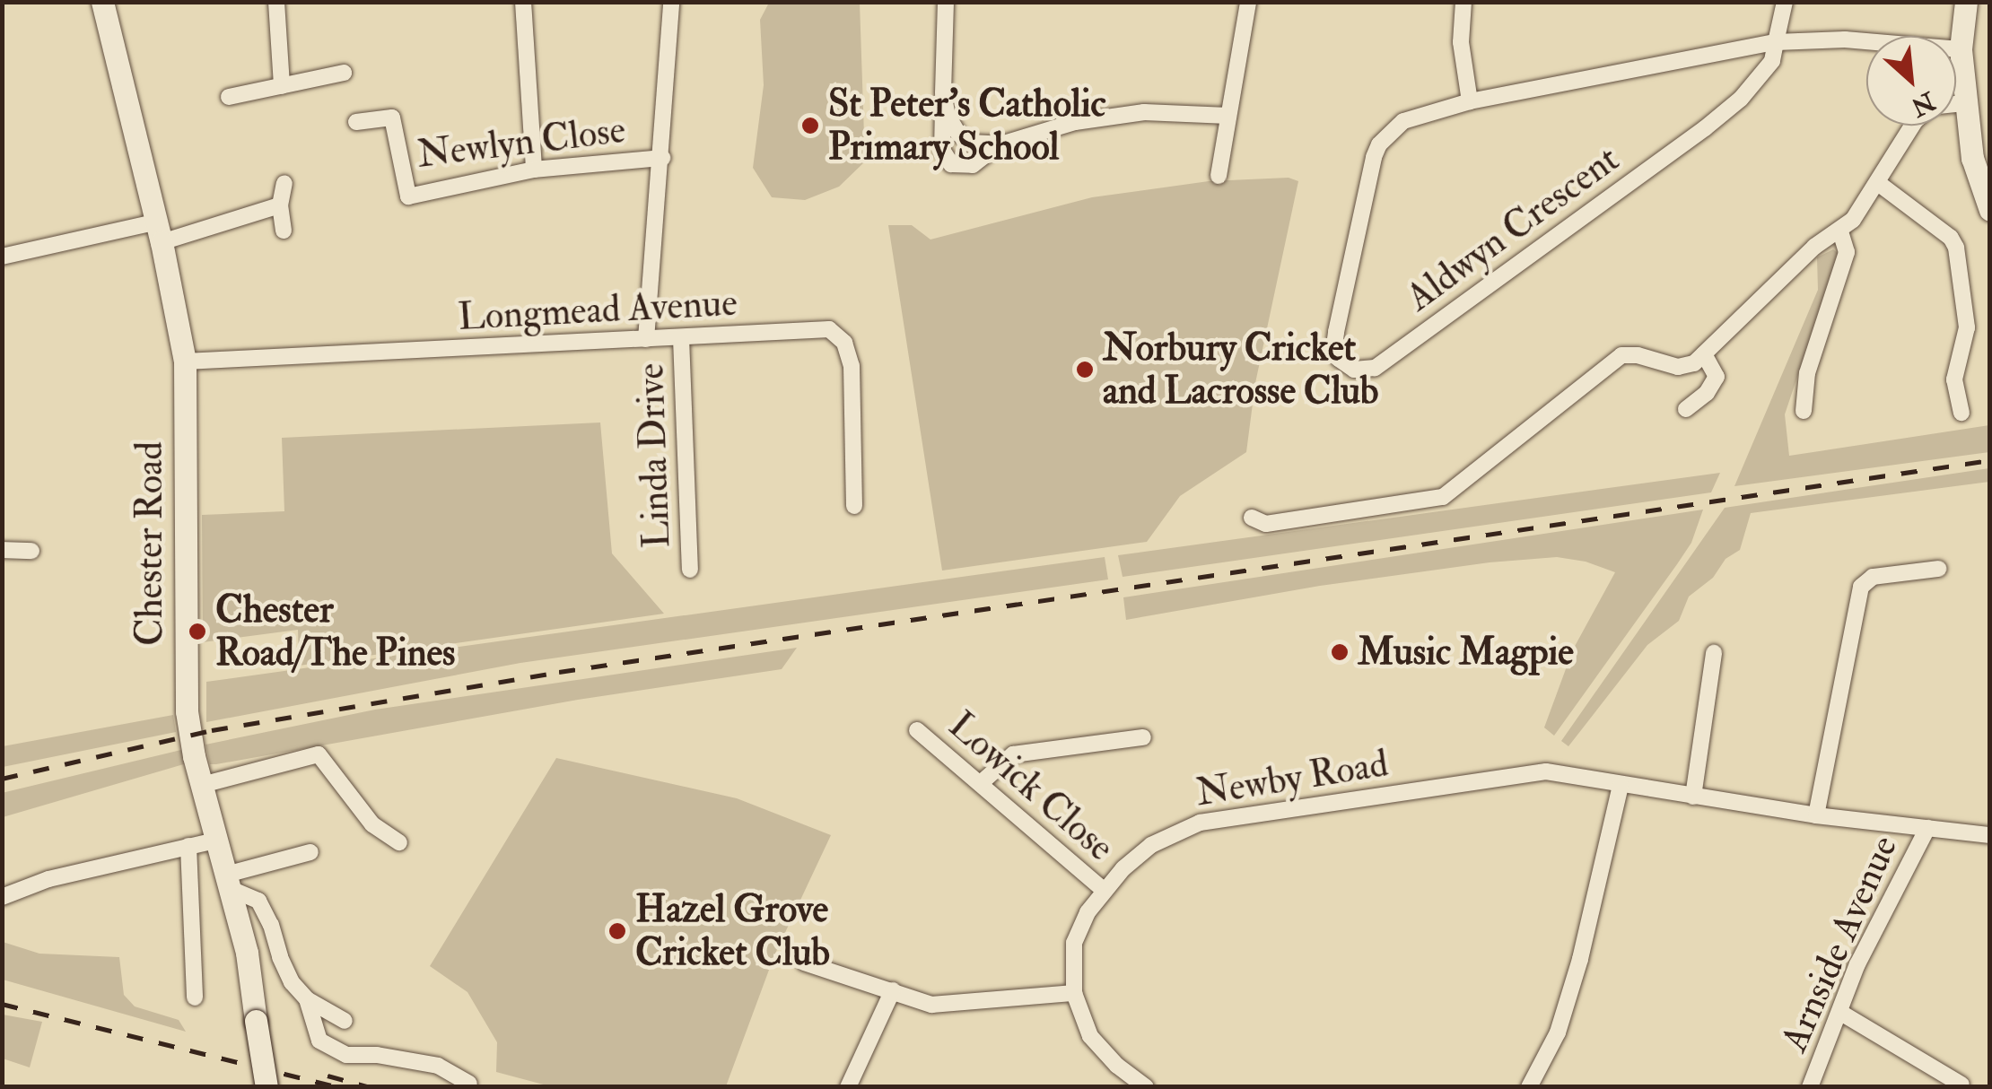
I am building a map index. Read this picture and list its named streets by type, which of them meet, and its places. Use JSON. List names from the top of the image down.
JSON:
{
  "streets": {
    "street": [
      "Newlyn Close",
      "Aldwyn Crescent",
      "Longmead Avenue",
      "Linda Drive",
      "Chester Road",
      "Newby Road",
      "Lowick Close",
      "Arnside Avenue"
    ]
  },
  "crossings": [
    ["Longmead Avenue", "Linda Drive"],
    ["Longmead Avenue", "Chester Road"],
    ["Newby Road", "Lowick Close"],
    ["Newby Road", "Arnside Avenue"]
  ],
  "places": [
    "St Peter's Catholic Primary School",
    "Norbury Cricket and Lacrosse Club",
    "Chester Road/The Pines",
    "Music Magpie",
    "Hazel Grove Cricket Club"
  ],
  "north": "bottom right"
}
